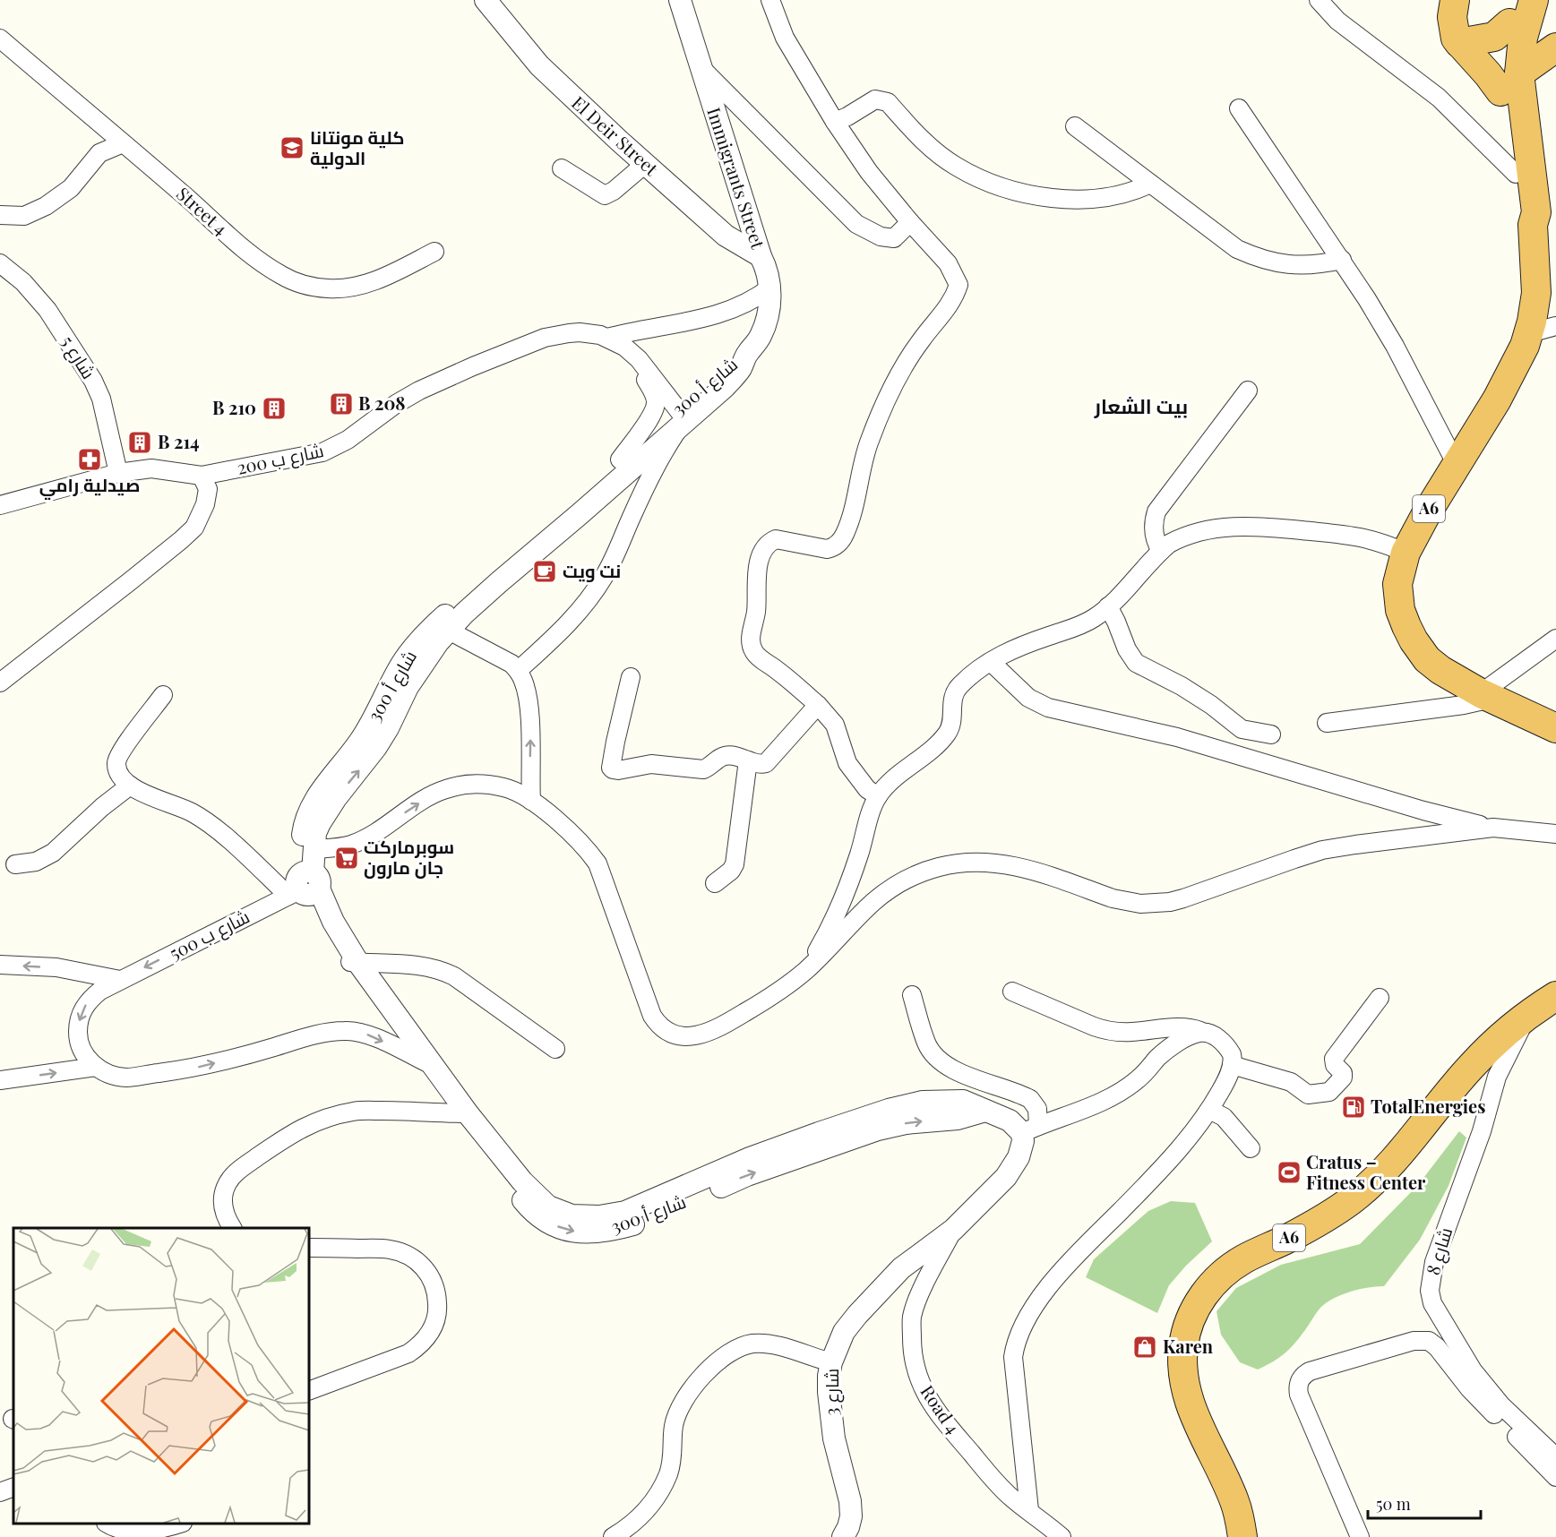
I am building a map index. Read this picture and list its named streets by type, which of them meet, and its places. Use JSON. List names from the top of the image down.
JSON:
{
  "streets": {
    "highway": ["A6"],
    "street": [
      "El Deir Street",
      "Immigrants Street",
      "Street 4",
      "شارع 5",
      "شارع أ 300",
      "شارع ب 200",
      "شارع ب 500",
      "شارع 8",
      "شارع 3",
      "Road 4"
    ]
  },
  "crossings": [
    ["El Deir Street", "Immigrants Street"],
    ["Immigrants Street", "شارع أ 300"],
    ["شارع 5", "شارع ب 200"],
    ["شارع أ 300", "شارع ب 200"],
    ["شارع أ 300", "شارع ب 500"],
    ["A6", "شارع 8"],
    ["شارع 3", "Road 4"]
  ],
  "one_way": ["شارع ب 500"],
  "districts": ["بيت الشعار"],
  "places": {
    "school or university": ["كلية مونتانا الدولية"],
    "building": ["B 208", "B 210", "B 214"],
    "pharmacy": ["صيدلية رامي"],
    "cafe": ["نت ويت"],
    "supermarket": ["سوبرماركت جان مارون"],
    "fuel station": ["TotalEnergies"],
    "sports": ["Cratus – Fitness Center"],
    "shop": ["Karen"]
  },
  "scale_bar": "50 m"
}
